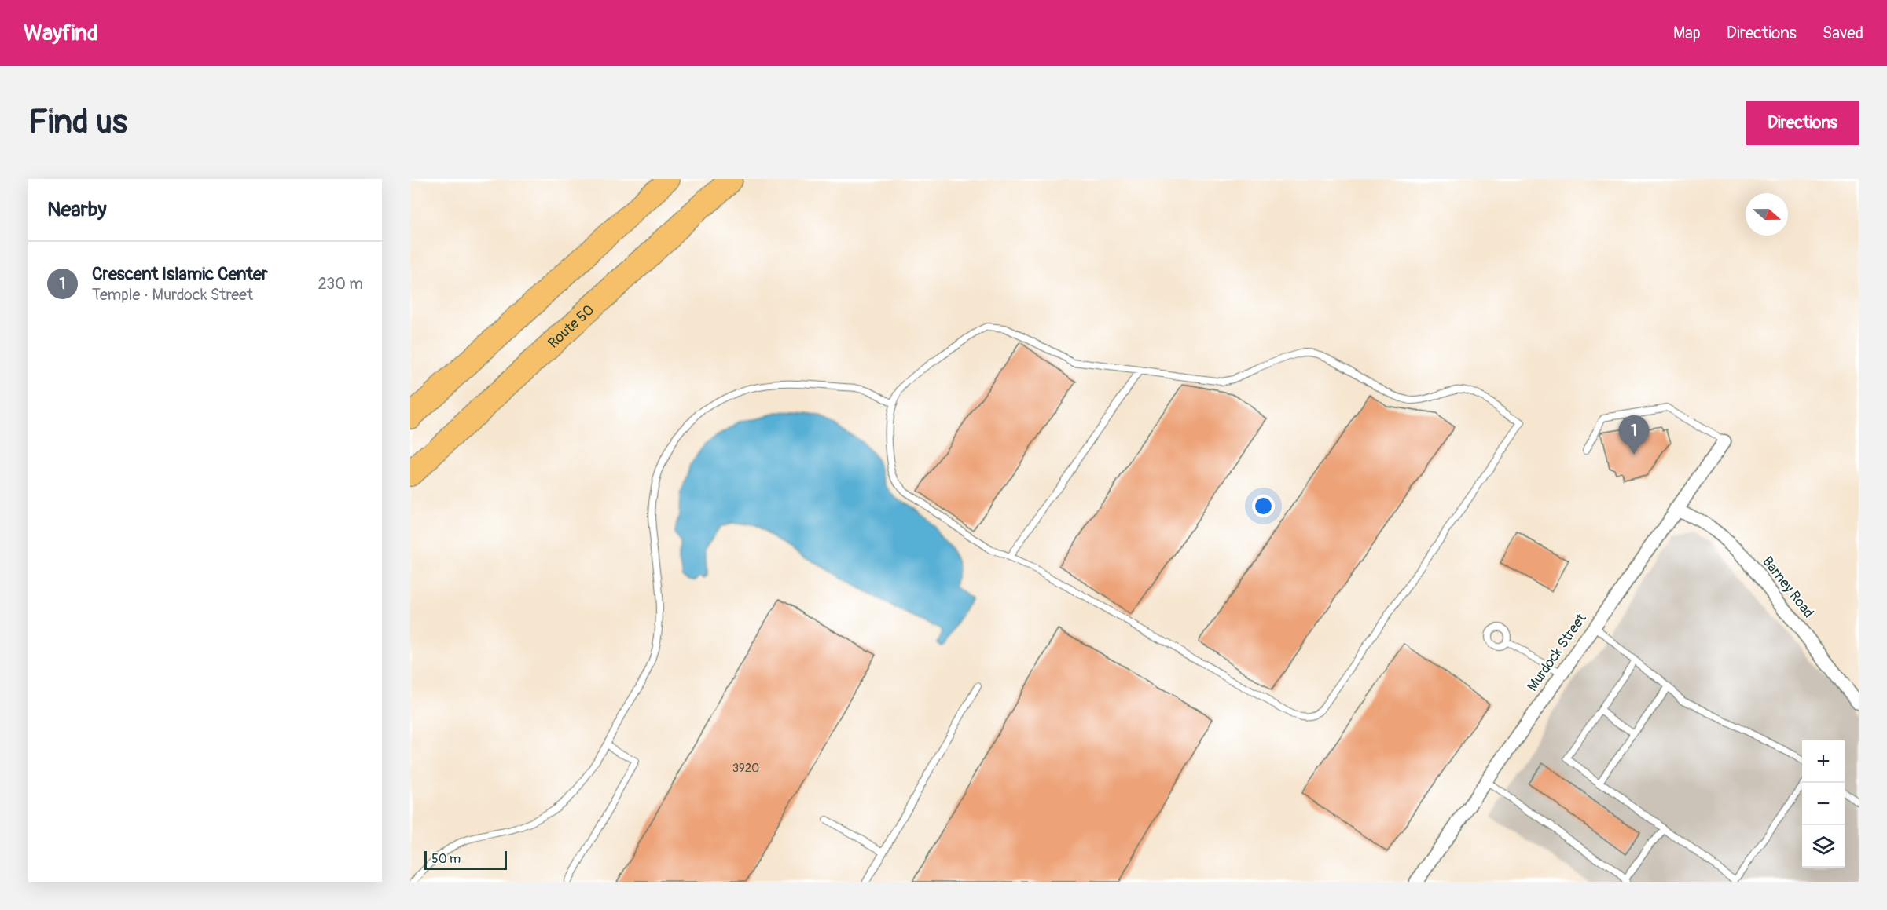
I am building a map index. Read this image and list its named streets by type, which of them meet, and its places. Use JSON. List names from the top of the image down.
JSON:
{
  "streets": {
    "highway": ["Route 50"],
    "street": ["Barney Road", "Murdock Street"]
  },
  "crossings": [
    ["Barney Road", "Murdock Street"]
  ],
  "house_numbers": ["3920"],
  "scale_bar": "50 m",
  "north": "right",
  "page": {
    "header": "Wayfind",
    "nav": ["Map", "Directions", "Saved"],
    "buttons": "Directions",
    "title": "Find us",
    "heading": "Nearby",
    "list": [
      {
        "mark": "1",
        "name": "Crescent Islamic Center",
        "note": "Temple · Murdock Street",
        "value": "230 m"
      }
    ],
    "pins": "1",
    "map_buttons": ["+", "−"],
    "scale": "50 m"
  }
}
